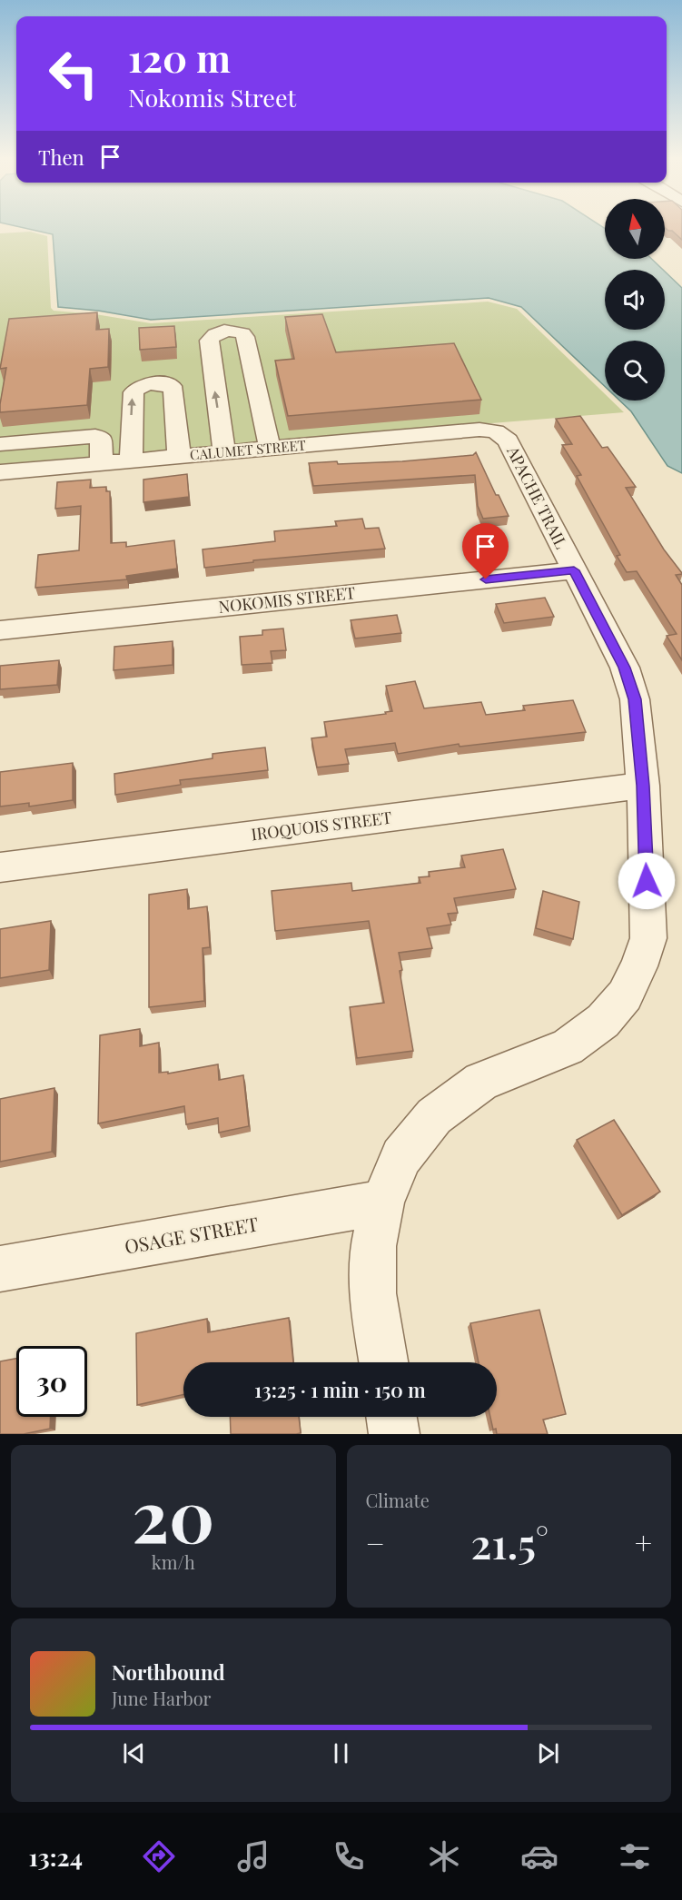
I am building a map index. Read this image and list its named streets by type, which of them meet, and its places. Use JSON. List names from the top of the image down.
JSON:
{
  "streets": {
    "street": [
      "CALUMET STREET",
      "APACHE TRAIL",
      "NOKOMIS STREET",
      "IROQUOIS STREET",
      "OSAGE STREET"
    ]
  },
  "crossings": [
    ["CALUMET STREET", "APACHE TRAIL"],
    ["APACHE TRAIL", "NOKOMIS STREET"],
    ["APACHE TRAIL", "IROQUOIS STREET"],
    ["APACHE TRAIL", "OSAGE STREET"]
  ],
  "north": "top",
  "page": {
    "turn": ["120 m", "Nokomis Street"],
    "then": "Then",
    "limit": "30",
    "trip": "13:25 · 1 min · 150 m",
    "tile": [
      ["20", "km/h"],
      "Climate"
    ],
    "heat": ["−", "21.5°", "+"],
    "song": ["Northbound", "June Harbor"],
    "tabs": "13:24"
  }
}
